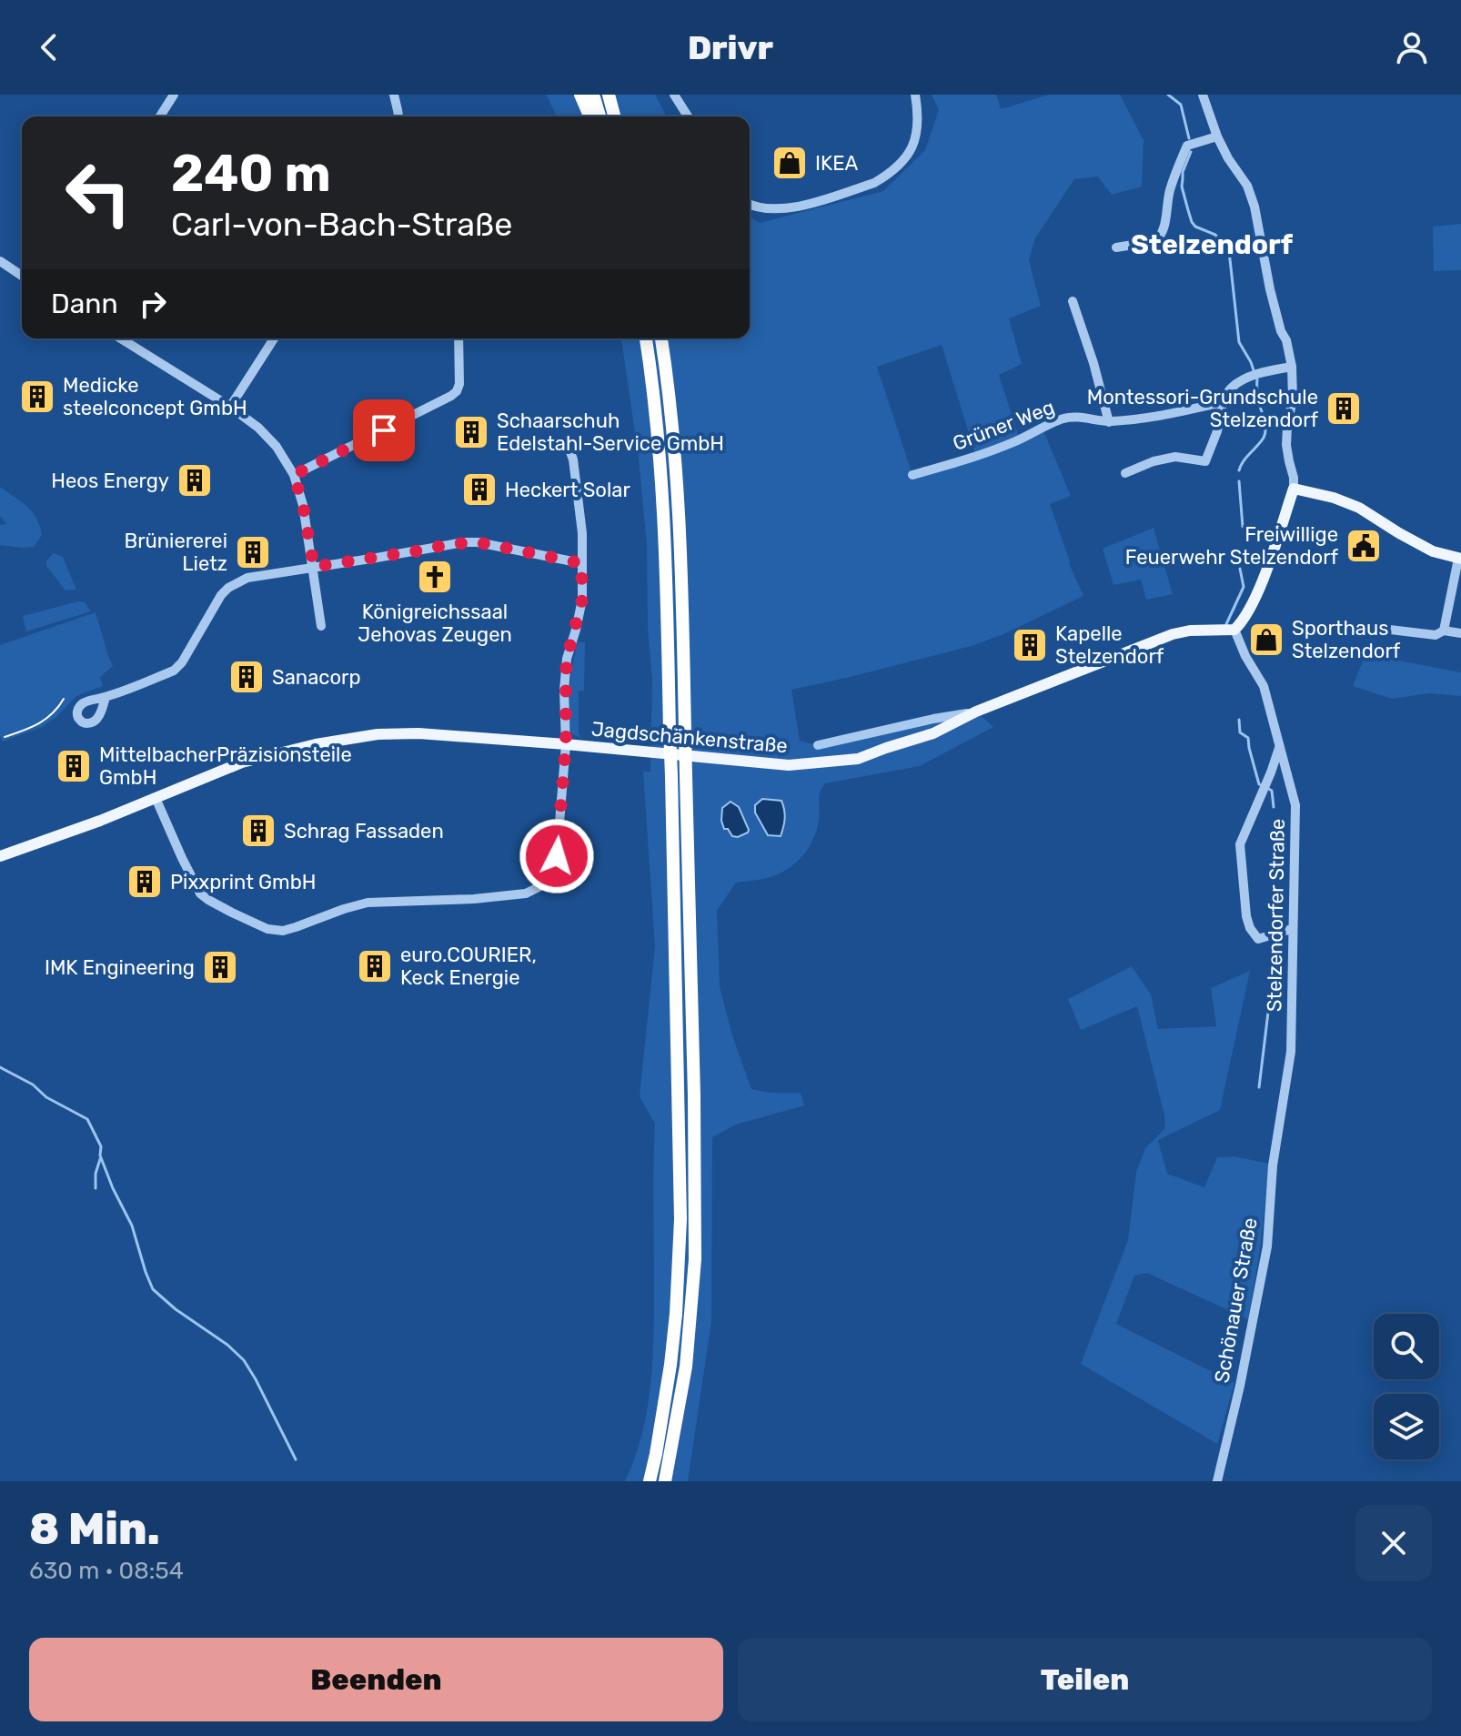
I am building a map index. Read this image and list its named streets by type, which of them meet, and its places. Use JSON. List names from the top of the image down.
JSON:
{
  "streets": {
    "main road": ["Jagdschänkenstraße"],
    "street": ["Grüner Weg", "Stelzendorfer Straße", "Schönauer Straße"]
  },
  "crossings": [
    ["Jagdschänkenstraße", "Stelzendorfer Straße"],
    ["Stelzendorfer Straße", "Schönauer Straße"]
  ],
  "districts": ["Stelzendorf"],
  "places": {
    "shop": ["IKEA", "Sporthaus Stelzendorf"],
    "building": [
      "Medicke steelconcept GmbH",
      "Montessori-Grundschule Stelzendorf",
      "Schaarschuh Edelstahl-Service GmbH",
      "Heos Energy",
      "Heckert Solar",
      "Brüniererei Lietz",
      "Kapelle Stelzendorf",
      "Sanacorp",
      "MittelbacherPräzisionsteile GmbH",
      "Schrag Fassaden",
      "Pixxprint GmbH",
      "euro.COURIER, Keck Energie",
      "IMK Engineering"
    ],
    "public building": ["Freiwillige Feuerwehr Stelzendorf"],
    "church": ["Königreichssaal Jehovas Zeugen"]
  },
  "page": {
    "header": "Drivr",
    "turn": ["240 m", "Carl-von-Bach-Straße"],
    "then": "Dann",
    "heading": ["8 Min.", "630 m · 08:54"],
    "buttons": ["Beenden", "Teilen"]
  }
}
